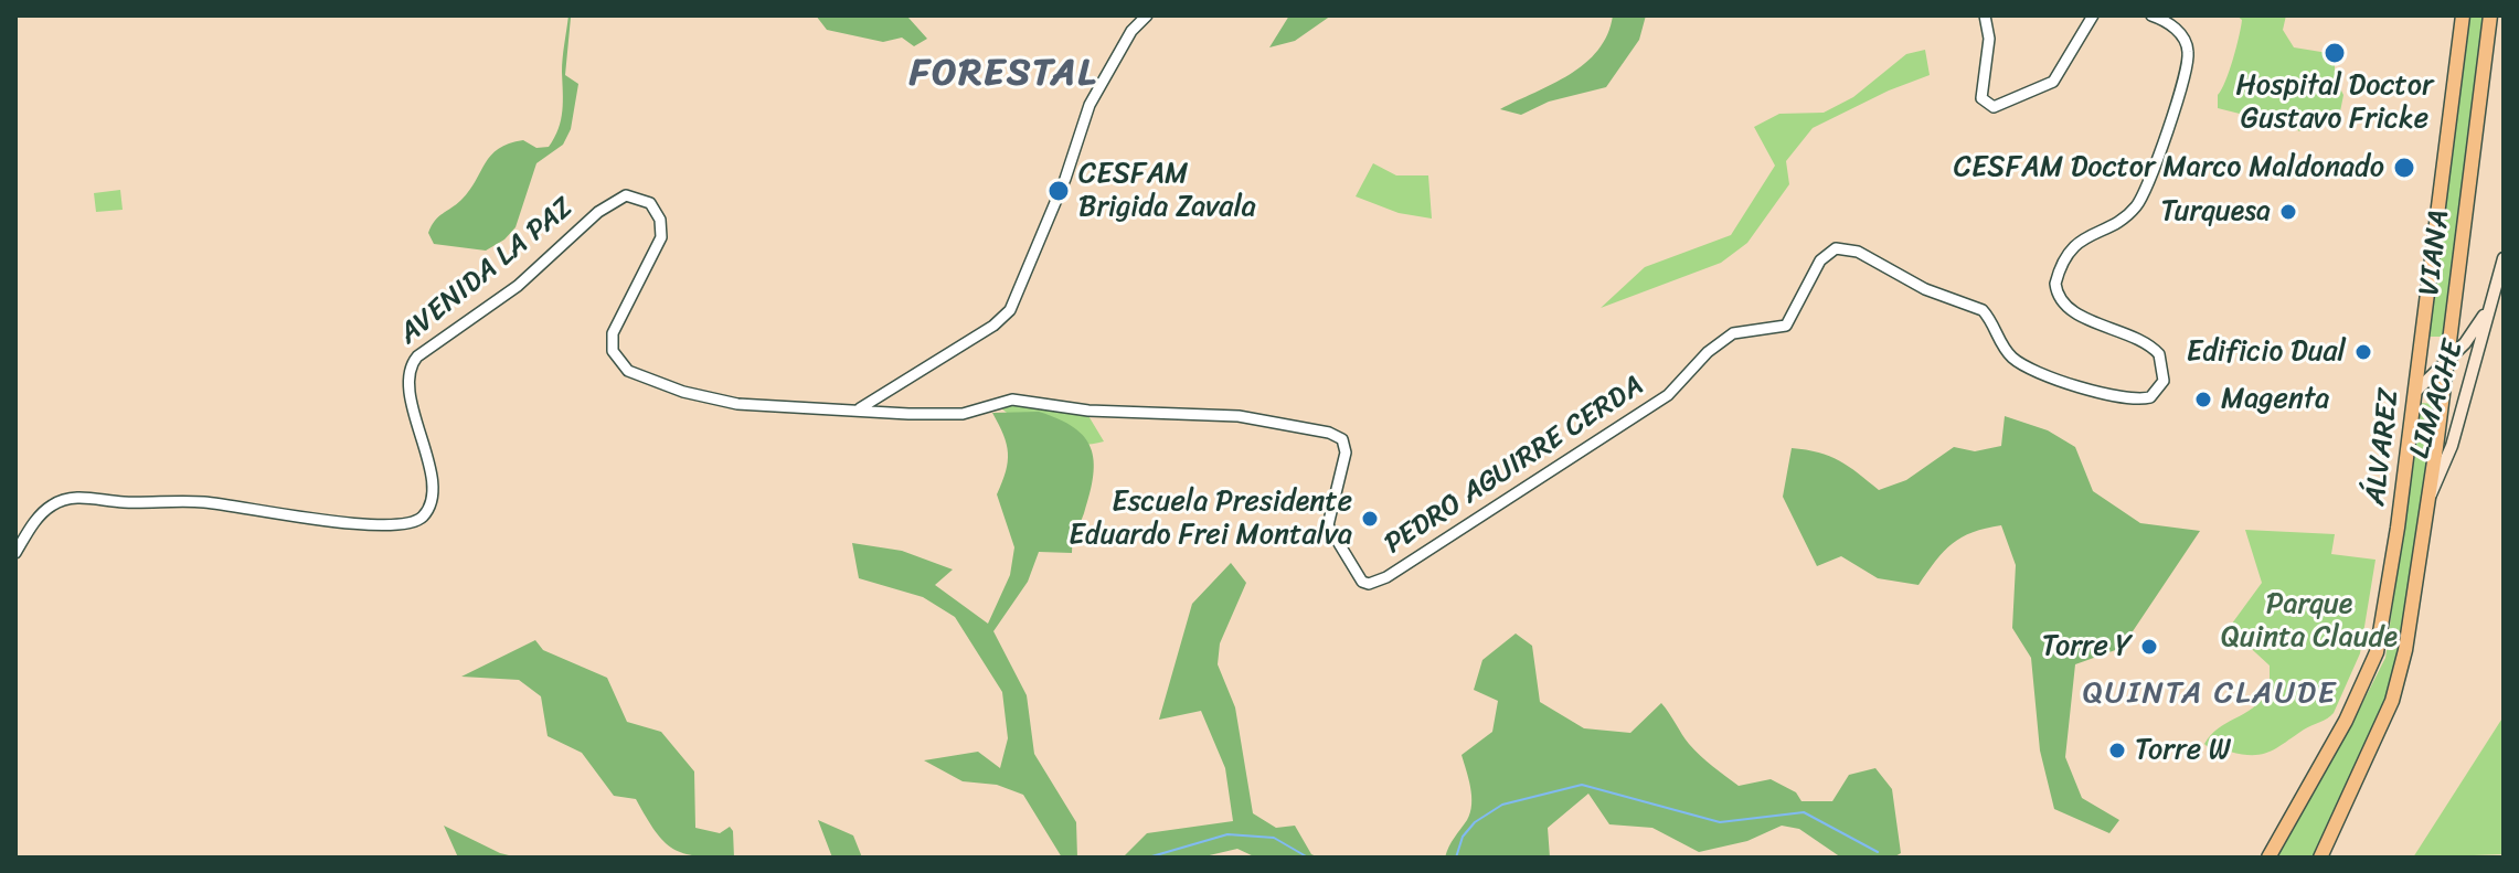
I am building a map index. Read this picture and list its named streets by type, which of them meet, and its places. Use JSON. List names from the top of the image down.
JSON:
{
  "streets": {
    "main road": ["VIANA", "LIMACHE", "ÁLVAREZ"],
    "street": ["AVENIDA LA PAZ", "PEDRO AGUIRRE CERDA"]
  },
  "crossings": [
    ["VIANA", "LIMACHE"],
    ["AVENIDA LA PAZ", "PEDRO AGUIRRE CERDA"],
    ["LIMACHE", "ÁLVAREZ"]
  ],
  "districts": ["FORESTAL", "QUINTA CLAUDE"],
  "parks": ["Parque Quinta Claude"],
  "places": [
    "Hospital Doctor Gustavo Fricke",
    "CESFAM Doctor Marco Maldonado",
    "CESFAM Brigida Zavala",
    "Turquesa",
    "Edificio Dual",
    "Magenta",
    "Escuela Presidente Eduardo Frei Montalva",
    "Torre Y",
    "Torre W"
  ]
}
